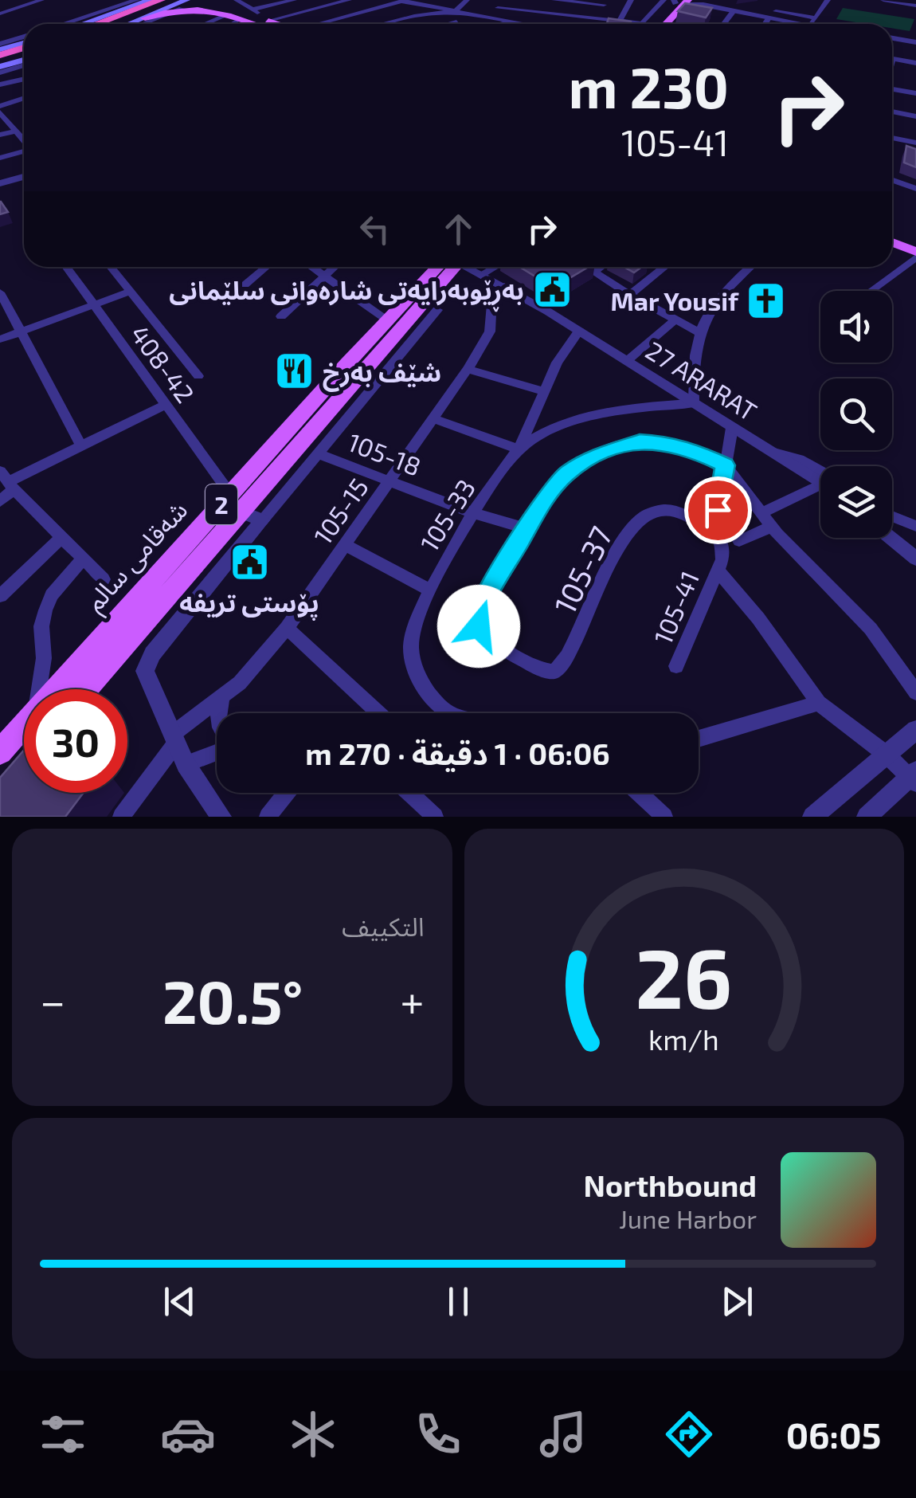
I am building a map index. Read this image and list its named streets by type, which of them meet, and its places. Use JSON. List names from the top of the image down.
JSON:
{
  "streets": {
    "main road": ["2", "شەقامی سالم"],
    "street": [
      "408-42",
      "27 ARARAT",
      "105-18",
      "105-15",
      "105-33",
      "105-37",
      "105-41"
    ]
  },
  "crossings": [
    ["408-42", "شەقامی سالم"],
    ["27 ARARAT", "105-15"],
    ["27 ARARAT", "105-33"],
    ["27 ARARAT", "105-41"],
    ["105-18", "105-15"],
    ["105-18", "105-33"],
    ["105-18", "105-37"],
    ["105-37", "105-41"]
  ],
  "places": {
    "public building": ["بەڕێوبەرایەتی شارەوانی سلێمانی", "پۆستی تریفە"],
    "church": ["Mar Yousif"],
    "restaurant": ["شێف بەرخ"]
  },
  "page": {
    "turn": ["230 m", "105-41"],
    "limit": "30",
    "trip": "06:06 · 1 دقيقة · 270 m",
    "tile": "التكييف",
    "heat": ["−", "20.5°", "+"],
    "song": ["Northbound", "June Harbor"],
    "tabs": "06:05",
    "gauge": ["26", "km/h"]
  }
}
